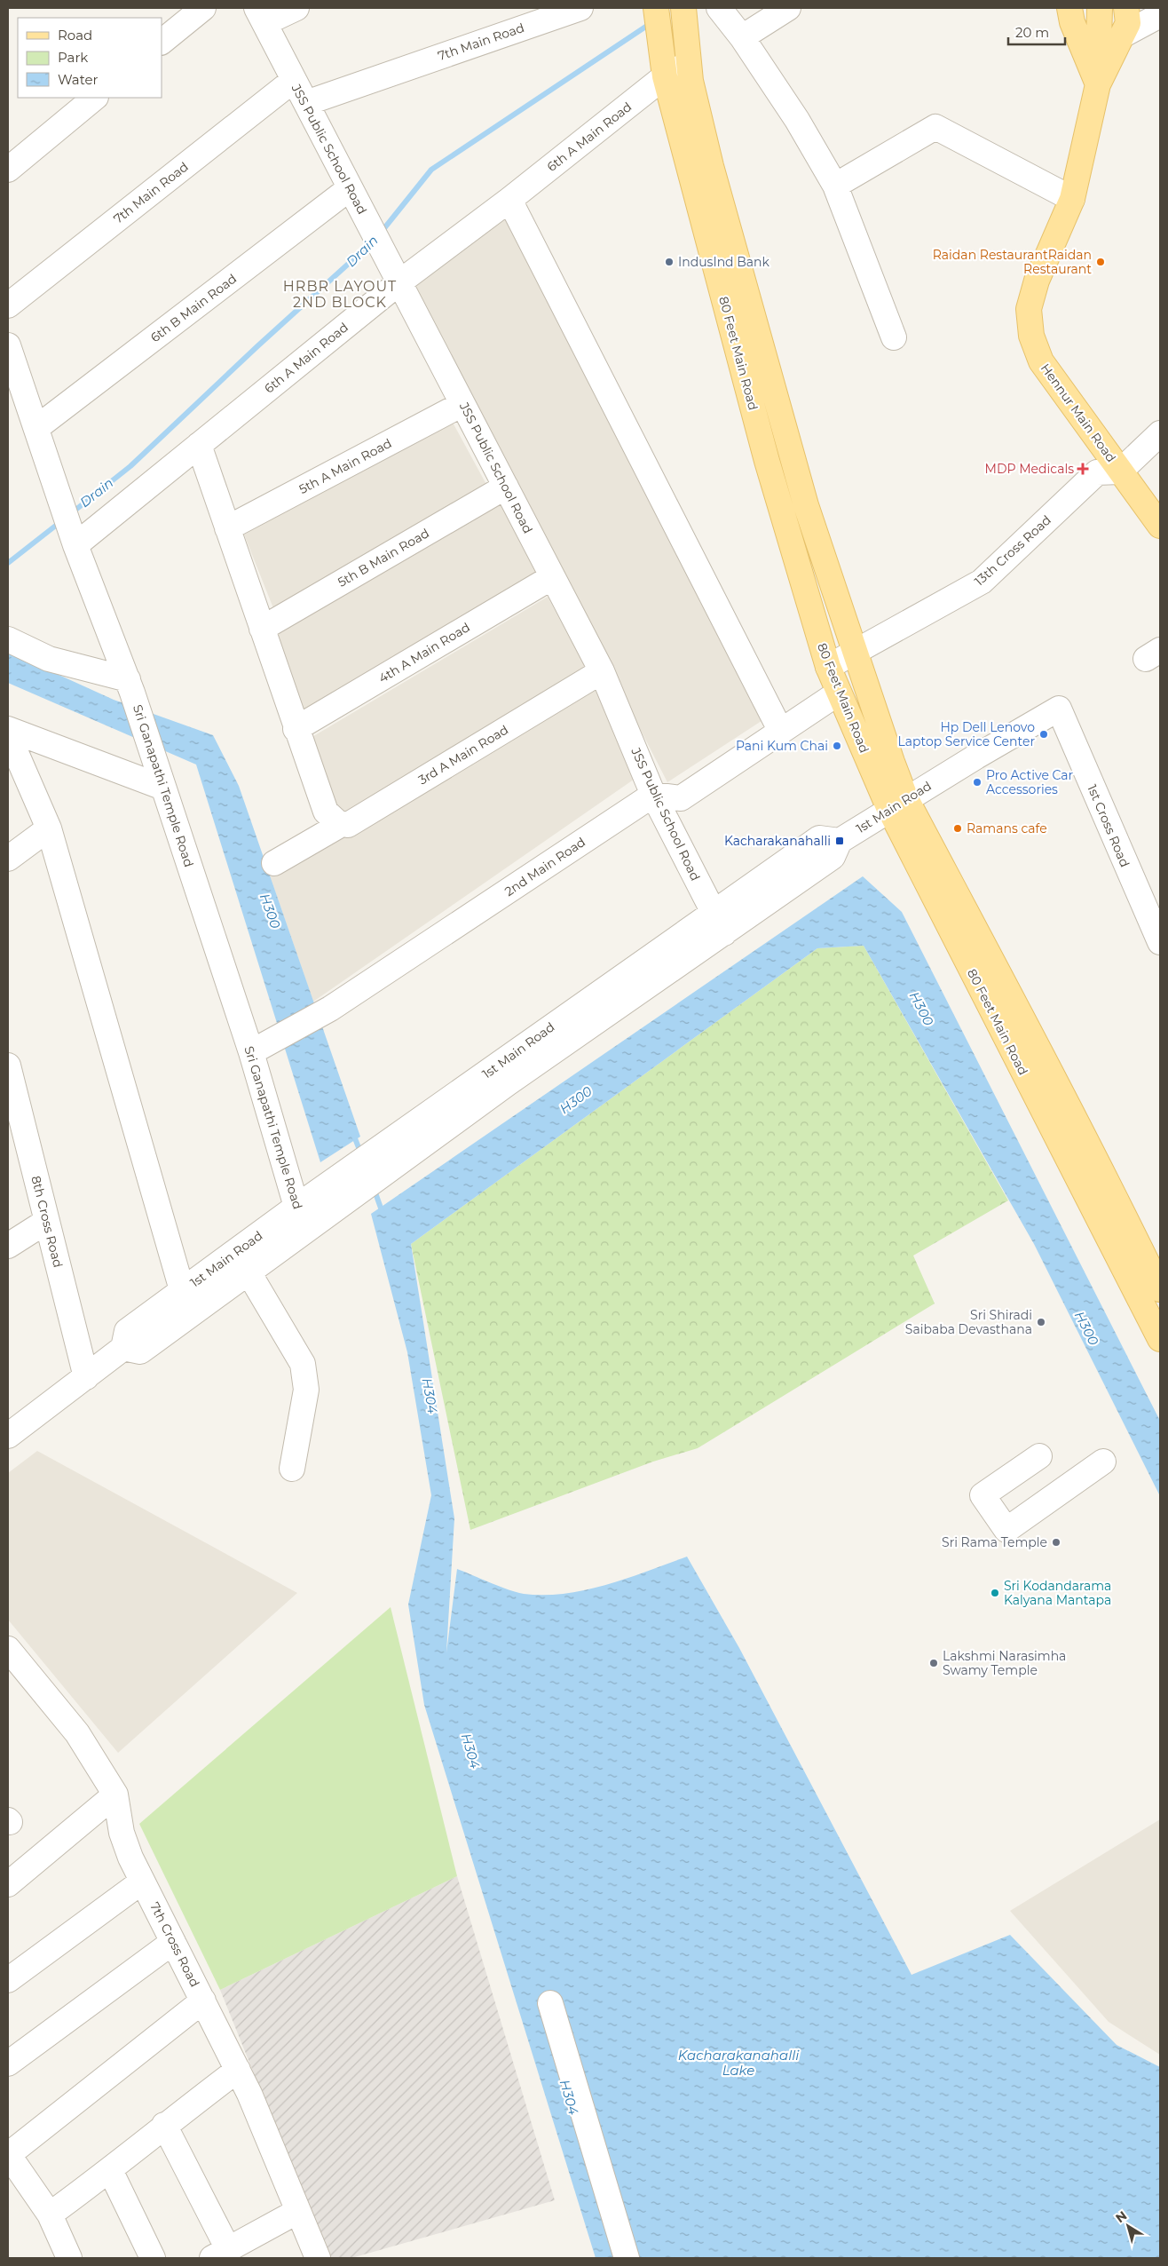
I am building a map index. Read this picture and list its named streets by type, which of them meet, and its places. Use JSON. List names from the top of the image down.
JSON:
{
  "streets": {
    "main road": ["80 Feet Main Road", "Hennur Main Road"],
    "street": [
      "7th Main Road",
      "6th A Main Road",
      "JSS Public School Road",
      "6th B Main Road",
      "5th A Main Road",
      "13th Cross Road",
      "5th B Main Road",
      "4th A Main Road",
      "3rd A Main Road",
      "Sri Ganapathi Temple Road",
      "1st Main Road",
      "1st Cross Road",
      "2nd Main Road",
      "8th Cross Road",
      "7th Cross Road"
    ]
  },
  "crossings": [
    ["7th Main Road", "JSS Public School Road"],
    ["6th A Main Road", "JSS Public School Road"],
    ["6th A Main Road", "80 Feet Main Road"],
    ["6th A Main Road", "Sri Ganapathi Temple Road"],
    ["JSS Public School Road", "6th B Main Road"],
    ["JSS Public School Road", "5th A Main Road"],
    ["JSS Public School Road", "5th B Main Road"],
    ["JSS Public School Road", "4th A Main Road"],
    ["JSS Public School Road", "3rd A Main Road"],
    ["JSS Public School Road", "1st Main Road"],
    ["JSS Public School Road", "2nd Main Road"],
    ["6th B Main Road", "Sri Ganapathi Temple Road"],
    ["80 Feet Main Road", "13th Cross Road"],
    ["80 Feet Main Road", "1st Main Road"],
    ["Hennur Main Road", "13th Cross Road"],
    ["Sri Ganapathi Temple Road", "1st Main Road"],
    ["Sri Ganapathi Temple Road", "2nd Main Road"],
    ["1st Main Road", "1st Cross Road"]
  ],
  "districts": ["HRBR LAYOUT 2ND BLOCK"],
  "water": [
    "Drain",
    "H300",
    "H304",
    "Kacharakanahalli Lake"
  ],
  "places": {
    "other": [
      "IndusInd Bank",
      "Raidan RestaurantRaidan Restaurant",
      "Hp Dell Lenovo Laptop Service Center",
      "Pani Kum Chai",
      "Pro Active Car Accessories",
      "Ramans cafe",
      "Sri Shiradi Saibaba Devasthana",
      "Sri Rama Temple",
      "Sri Kodandarama Kalyana Mantapa",
      "Lakshmi Narasimha Swamy Temple"
    ],
    "health": ["MDP Medicals"],
    "transit": ["Kacharakanahalli"]
  },
  "legend": ["Road", "Park", "Water"],
  "scale_bar": "20 m",
  "north": "top left"
}
